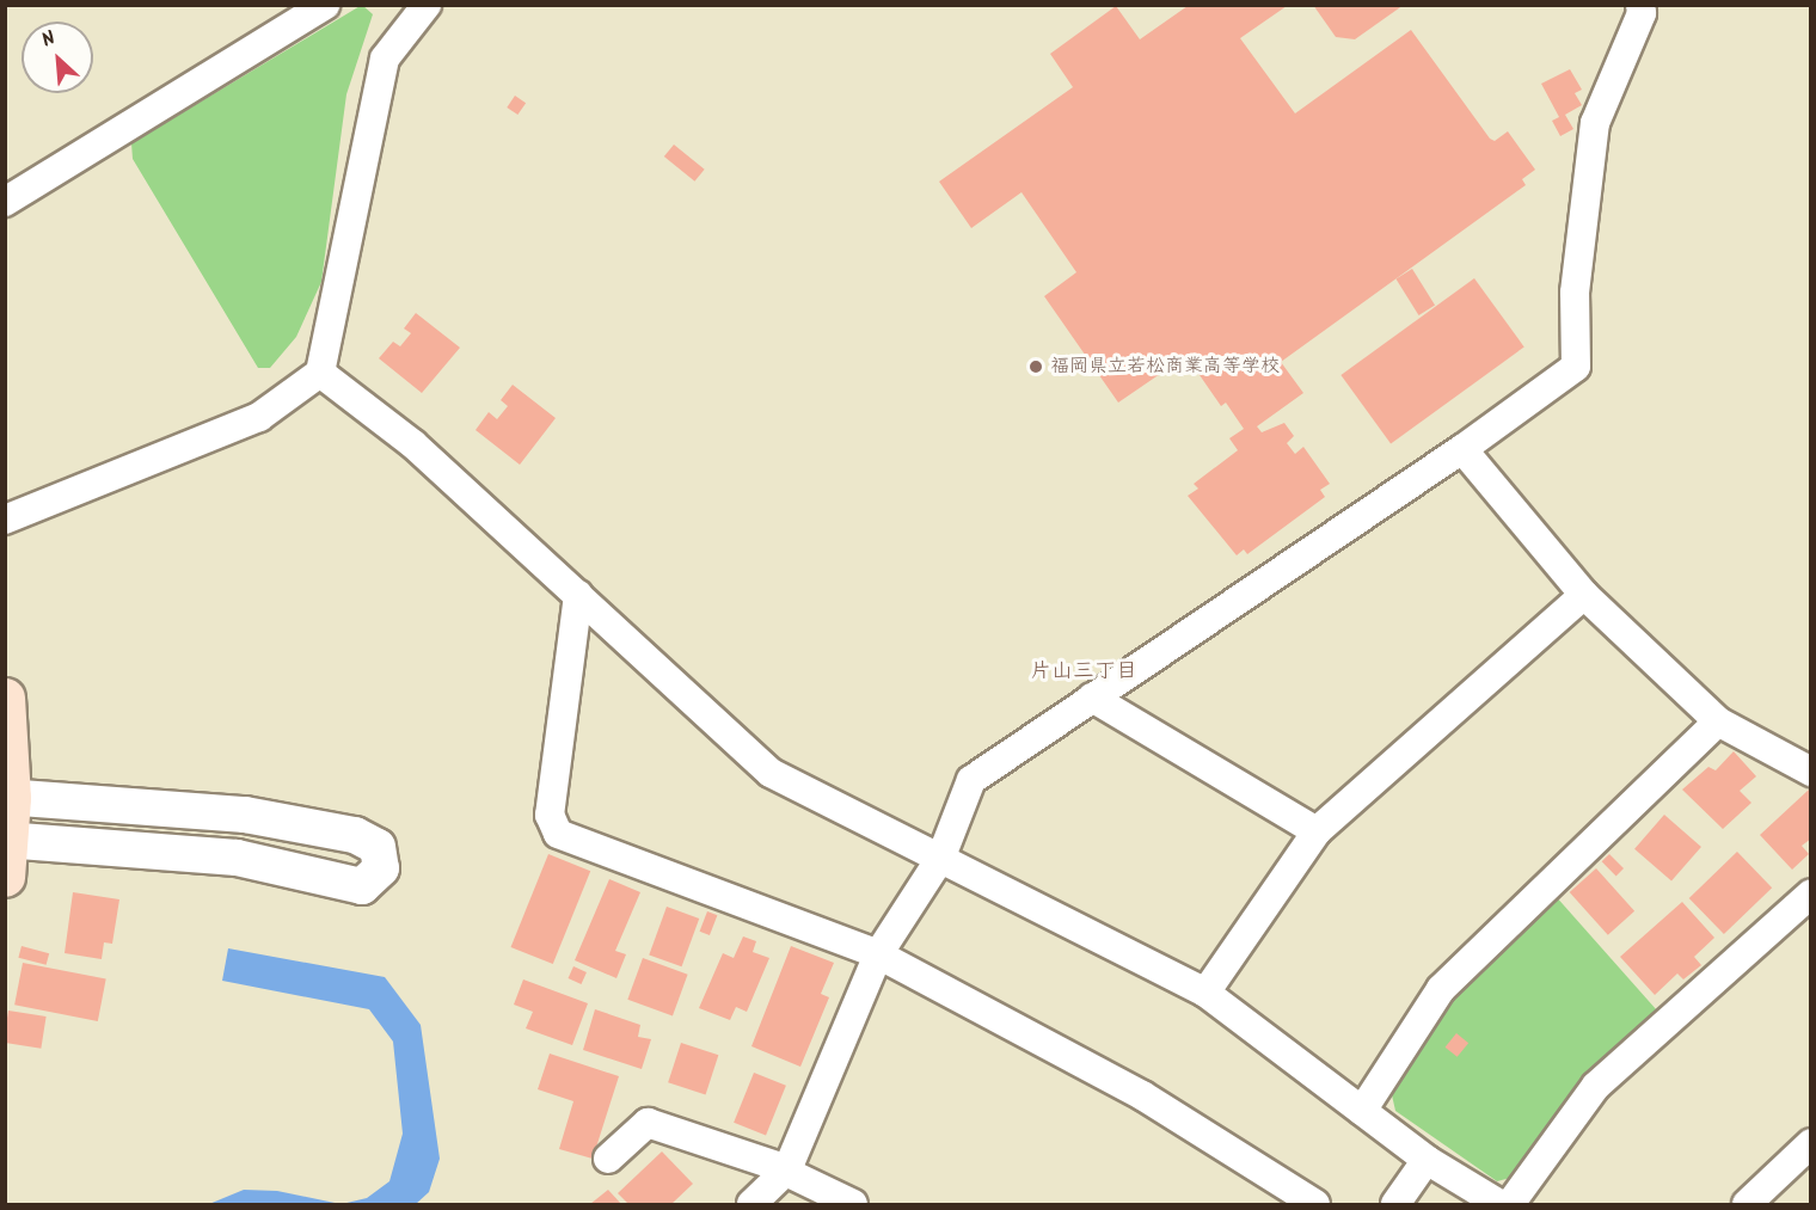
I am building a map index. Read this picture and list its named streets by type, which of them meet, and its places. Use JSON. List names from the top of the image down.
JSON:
{
  "districts": ["片山三丁目"],
  "places": ["福岡県立若松商業高等学校"],
  "north": "top left"
}
